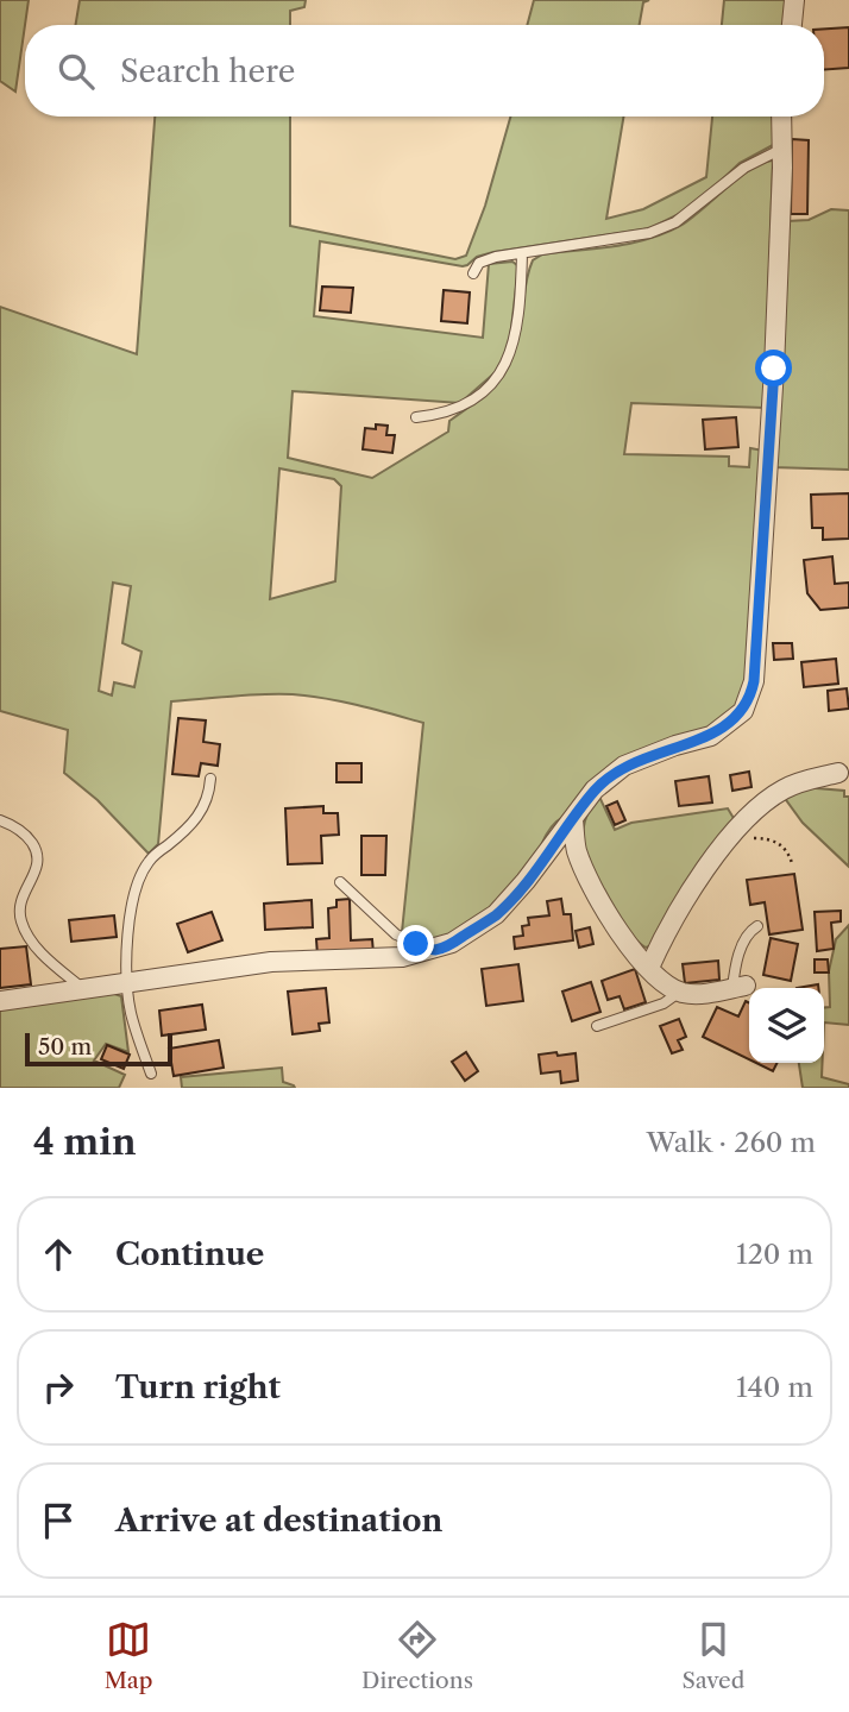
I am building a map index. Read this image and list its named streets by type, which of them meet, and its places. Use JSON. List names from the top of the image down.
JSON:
{
  "scale_bar": "50 m",
  "page": {
    "search": "Search here",
    "scale": "50 m",
    "heading": ["4 min", "Walk · 260 m"],
    "list": [
      ["Continue", "120 m"],
      ["Turn right", "140 m"],
      "Arrive at destination"
    ],
    "nav": ["Map", "Directions", "Saved"]
  }
}
